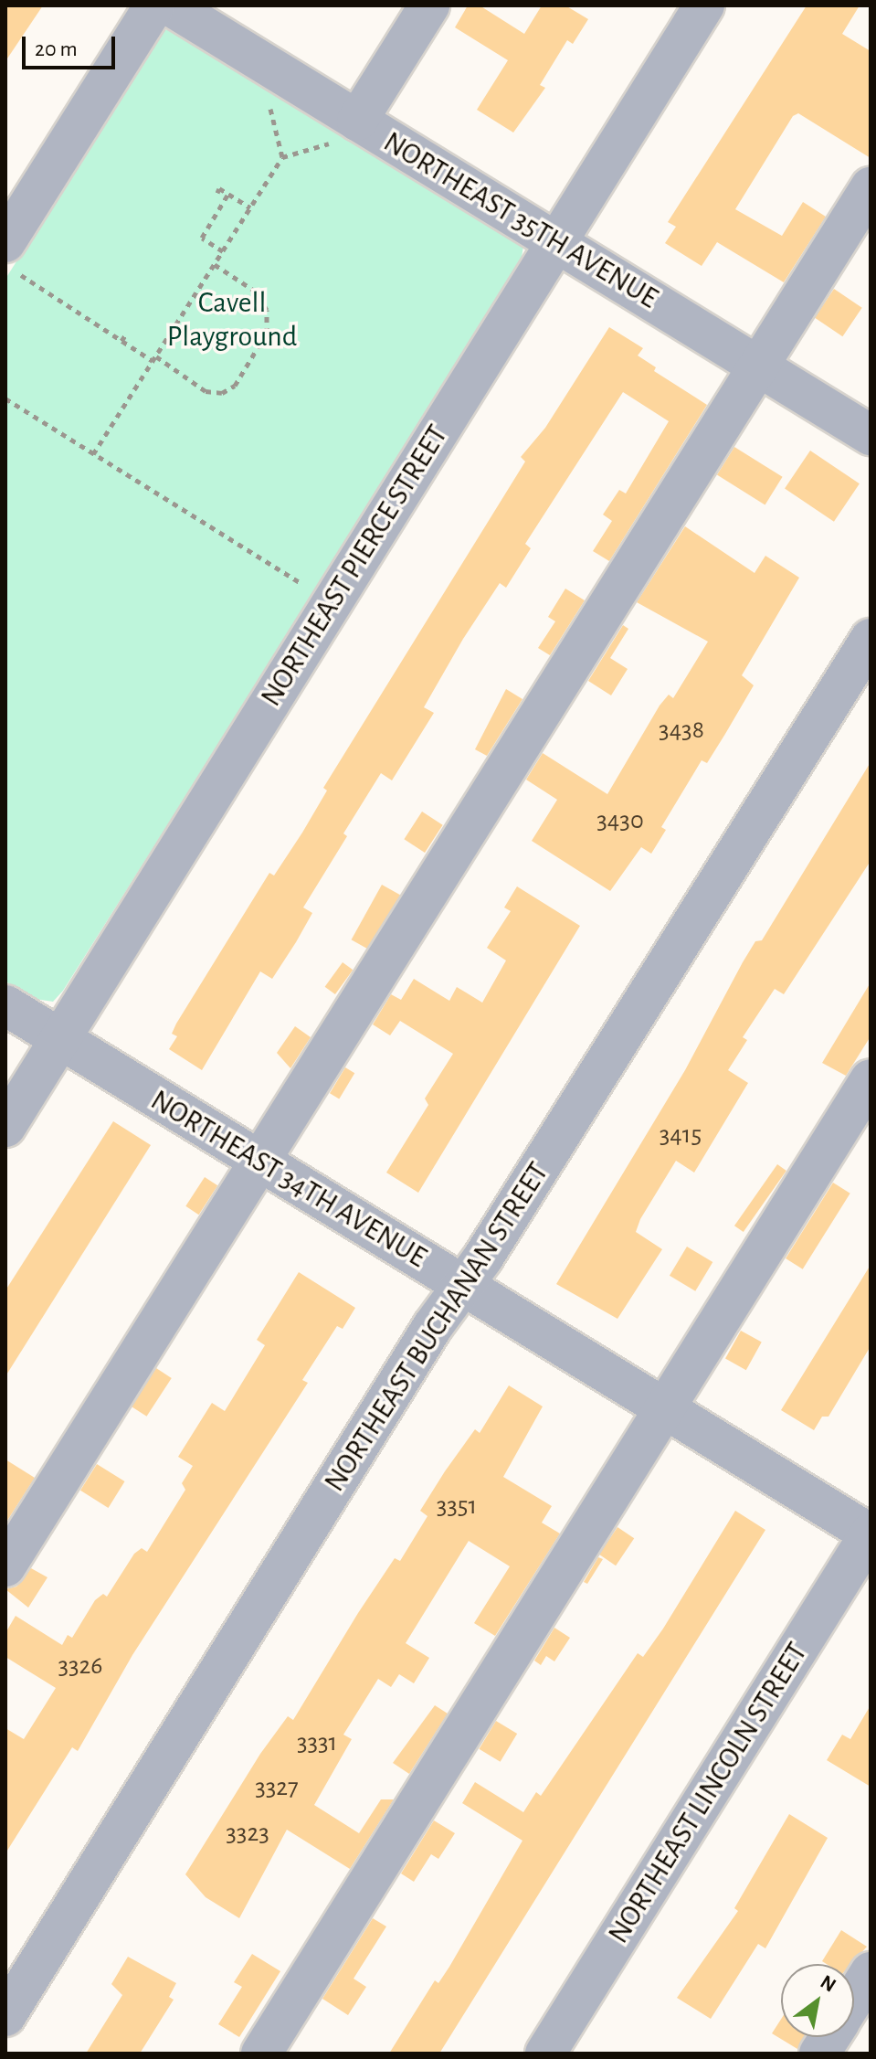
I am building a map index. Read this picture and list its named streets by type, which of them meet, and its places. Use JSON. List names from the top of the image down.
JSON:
{
  "streets": {
    "street": [
      "NORTHEAST 35TH AVENUE",
      "NORTHEAST PIERCE STREET",
      "NORTHEAST 34TH AVENUE",
      "NORTHEAST BUCHANAN STREET",
      "NORTHEAST LINCOLN STREET"
    ]
  },
  "crossings": [
    ["NORTHEAST 35TH AVENUE", "NORTHEAST PIERCE STREET"],
    ["NORTHEAST PIERCE STREET", "NORTHEAST 34TH AVENUE"],
    ["NORTHEAST 34TH AVENUE", "NORTHEAST BUCHANAN STREET"],
    ["NORTHEAST 34TH AVENUE", "NORTHEAST LINCOLN STREET"]
  ],
  "parks": ["Cavell Playground"],
  "house_numbers": [
    "3438",
    "3430",
    "3415",
    "3351",
    "3326",
    "3331",
    "3327",
    "3323"
  ],
  "scale_bar": "20 m",
  "north": "top right"
}
